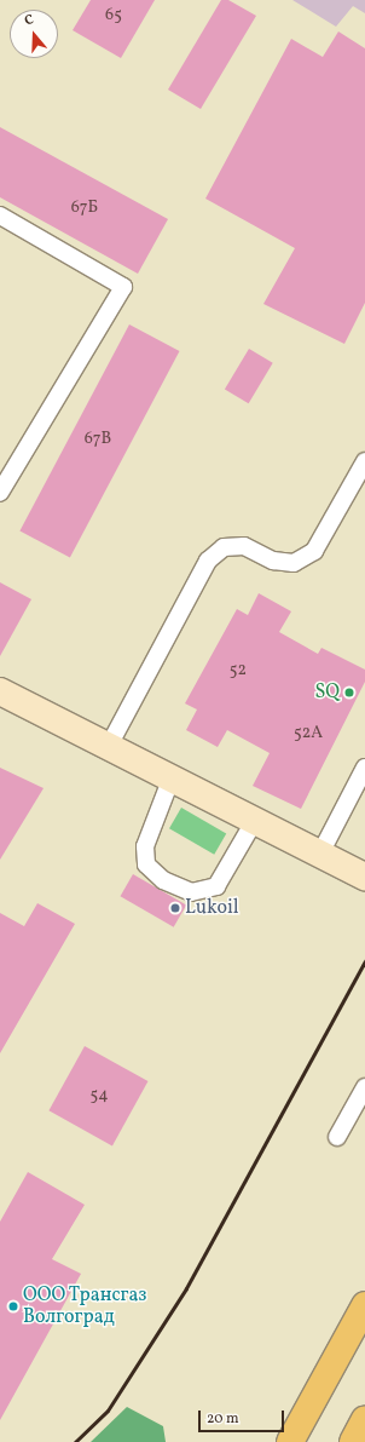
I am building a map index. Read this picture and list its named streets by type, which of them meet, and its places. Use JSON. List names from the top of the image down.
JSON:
{
  "places": ["SQ", "Lukoil", "ООО Трансгаз Волгоград"],
  "house_numbers": [
    "65",
    "67Б",
    "67В",
    "52",
    "52А",
    "54"
  ],
  "scale_bar": "20 m",
  "north": "top"
}
